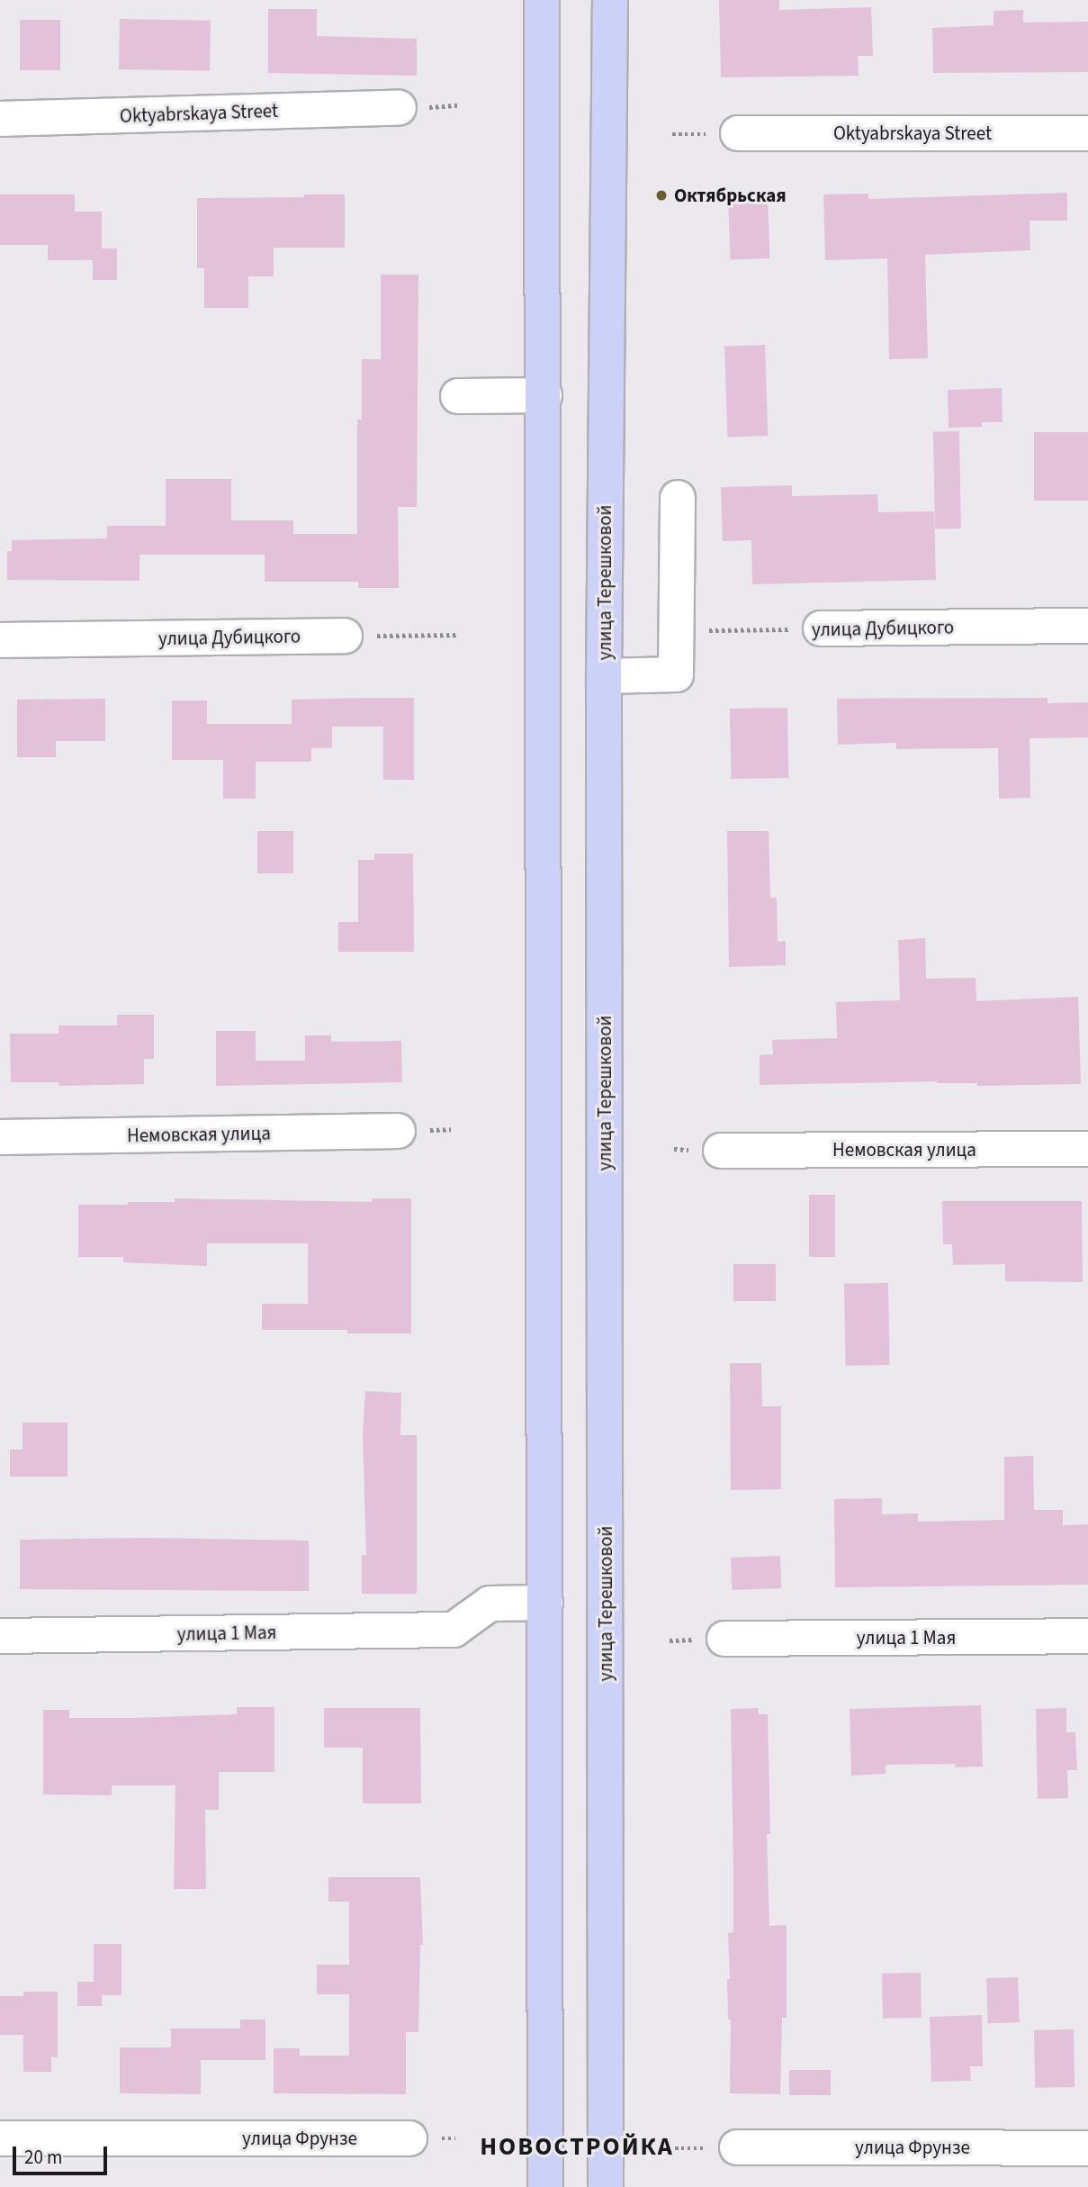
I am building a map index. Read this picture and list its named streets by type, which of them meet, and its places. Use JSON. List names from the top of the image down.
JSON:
{
  "streets": {
    "main road": ["улица Терешковой"],
    "street": [
      "Oktyabrskaya Street",
      "улица Дубицкого",
      "Немовская улица",
      "улица 1 Мая",
      "улица Фрунзе"
    ]
  },
  "districts": ["НОВОСТРОЙКА"],
  "places": ["Октябрьская"],
  "scale_bar": "20 m"
}
